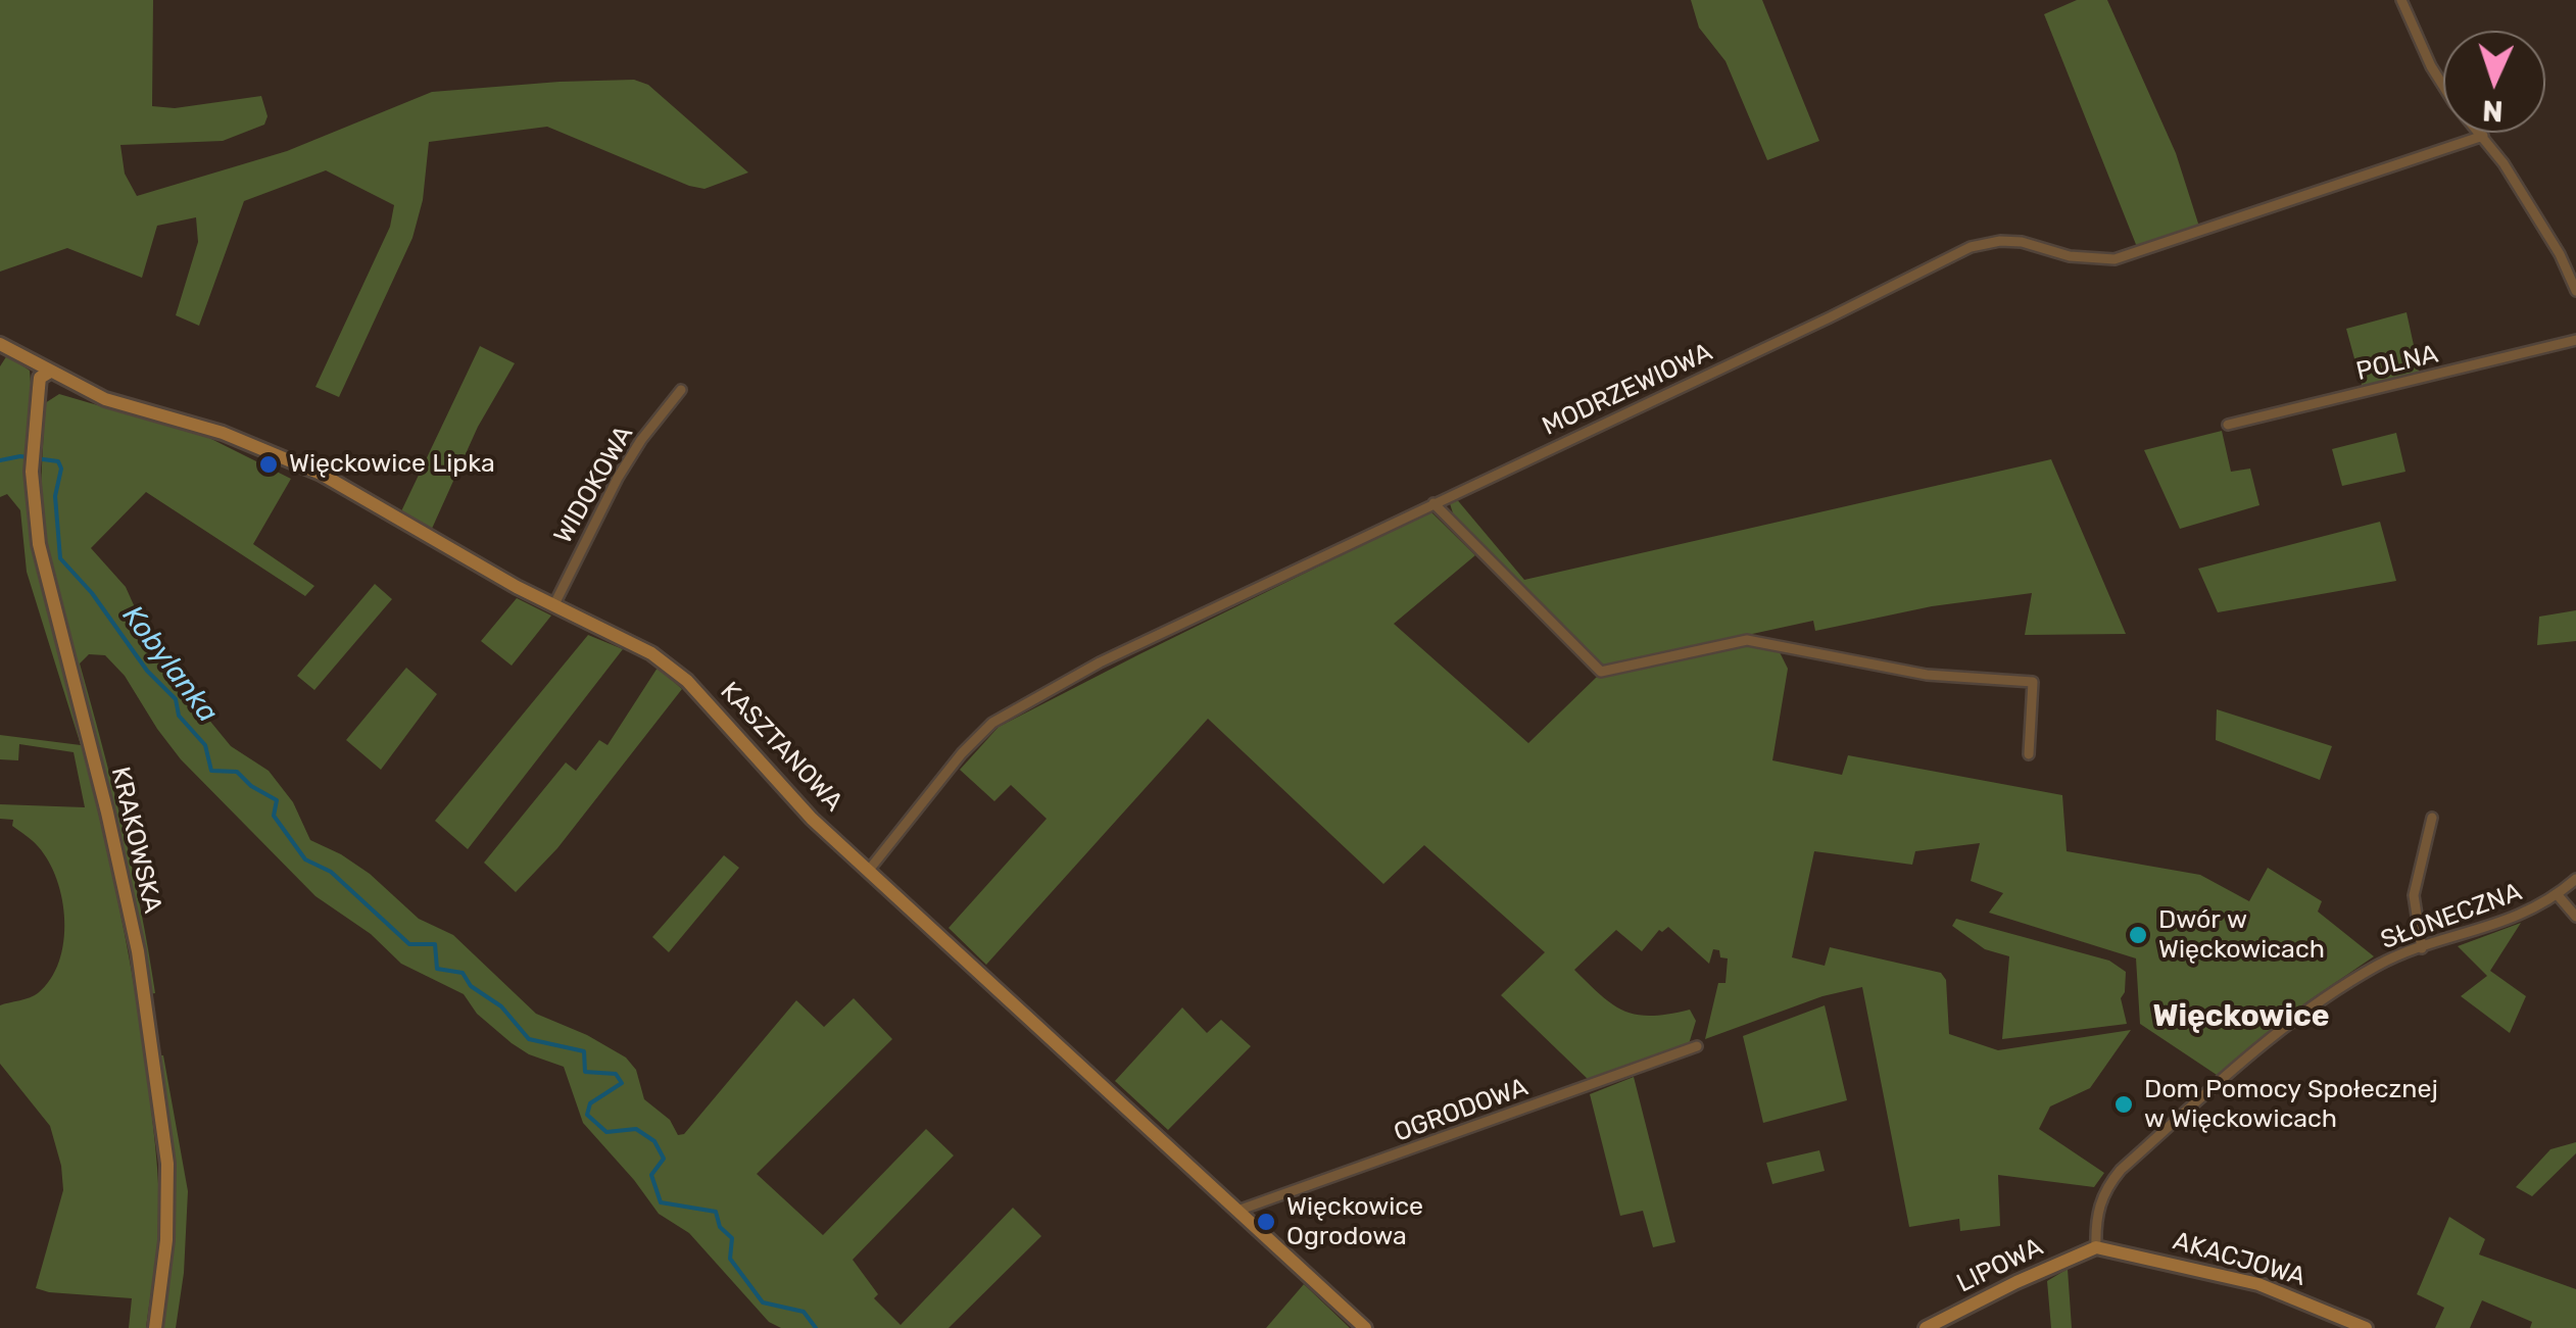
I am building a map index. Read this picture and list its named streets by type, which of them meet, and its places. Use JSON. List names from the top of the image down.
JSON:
{
  "streets": {
    "street": [
      "POLNA",
      "MODRZEWIOWA",
      "WIDOKOWA",
      "KASZTANOWA",
      "KRAKOWSKA",
      "SŁONECZNA",
      "OGRODOWA",
      "AKACJOWA",
      "LIPOWA"
    ]
  },
  "crossings": [
    ["MODRZEWIOWA", "KASZTANOWA"],
    ["WIDOKOWA", "KASZTANOWA"],
    ["KASZTANOWA", "KRAKOWSKA"],
    ["KASZTANOWA", "OGRODOWA"],
    ["SŁONECZNA", "AKACJOWA"],
    ["SŁONECZNA", "LIPOWA"],
    ["AKACJOWA", "LIPOWA"]
  ],
  "districts": ["Więckowice"],
  "water": ["Kobylanka"],
  "places": [
    "Więckowice Lipka",
    "Dwór w Więckowicach",
    "Dom Pomocy Społecznej w Więckowicach",
    "Więckowice Ogrodowa"
  ],
  "north": "bottom"
}
